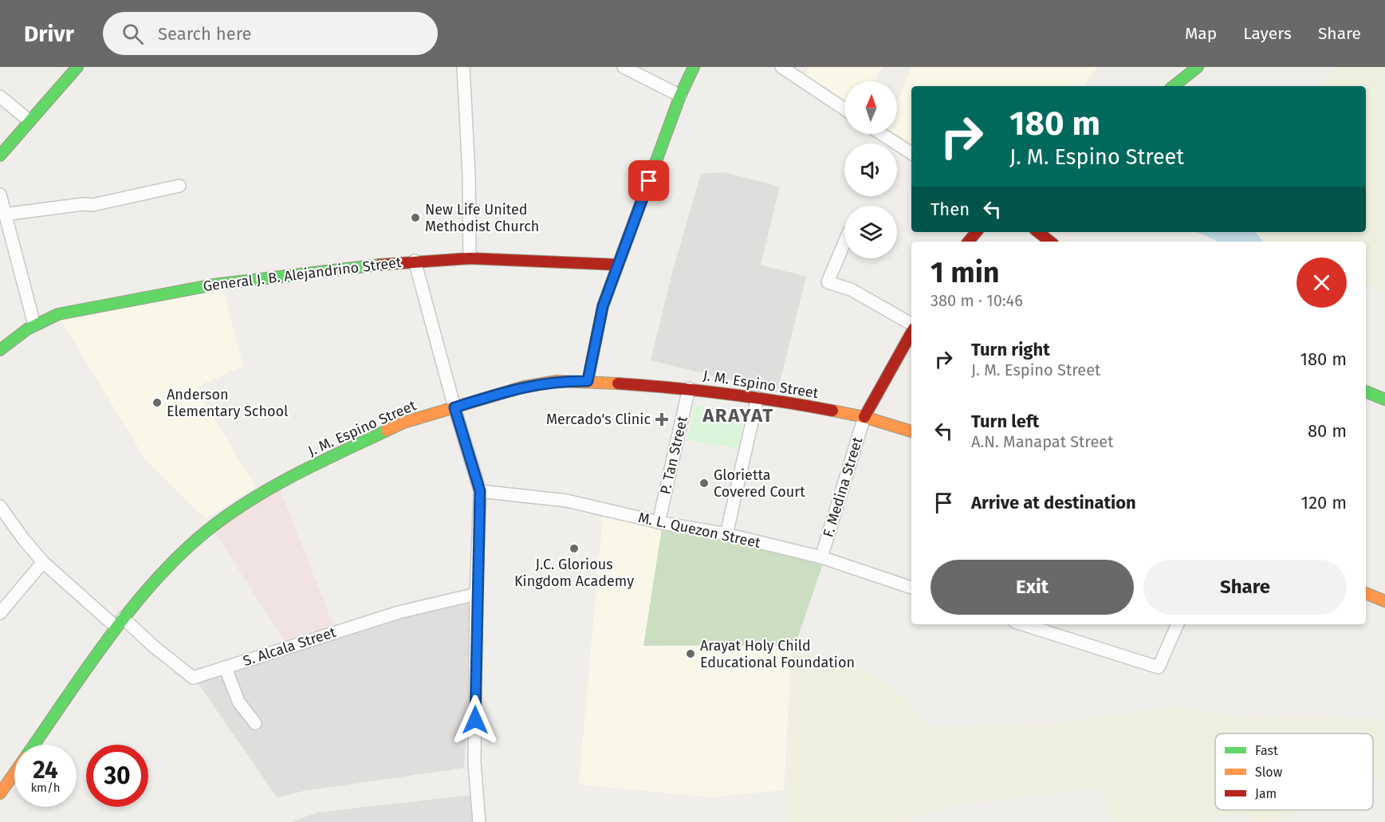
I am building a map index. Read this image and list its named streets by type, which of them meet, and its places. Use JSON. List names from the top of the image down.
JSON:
{
  "streets": {
    "main road": ["General J. B. Alejandrino Street", "J. M. Espino Street"],
    "street": [
      "P. Tan Street",
      "F. Medina Street",
      "M. L. Quezon Street",
      "S. Alcala Street"
    ]
  },
  "crossings": [
    ["J. M. Espino Street", "P. Tan Street"],
    ["J. M. Espino Street", "F. Medina Street"],
    ["J. M. Espino Street", "S. Alcala Street"],
    ["P. Tan Street", "M. L. Quezon Street"],
    ["F. Medina Street", "M. L. Quezon Street"]
  ],
  "districts": ["ARAYAT"],
  "places": {
    "other": [
      "New Life United Methodist Church",
      "Anderson Elementary School",
      "Glorietta Covered Court",
      "J.C. Glorious Kingdom Academy",
      "Arayat Holy Child Educational Foundation"
    ],
    "health": ["Mercado's Clinic"]
  },
  "legend": ["Fast", "Slow", "Jam"],
  "north": "top",
  "page": {
    "header": "Drivr",
    "search": "Search here",
    "nav": ["Map", "Layers", "Share"],
    "turn": ["180 m", "J. M. Espino Street"],
    "then": "Then",
    "heading": ["1 min", "380 m · 10:46"],
    "list": [
      {
        "name": "Turn right",
        "note": "J. M. Espino Street",
        "value": "180 m"
      },
      {
        "name": "Turn left",
        "note": "A.N. Manapat Street",
        "value": "80 m"
      },
      {
        "name": "Arrive at destination",
        "value": "120 m"
      }
    ],
    "buttons": ["Exit", "Share"],
    "speed": "24 km/h",
    "limit": "30"
  }
}
